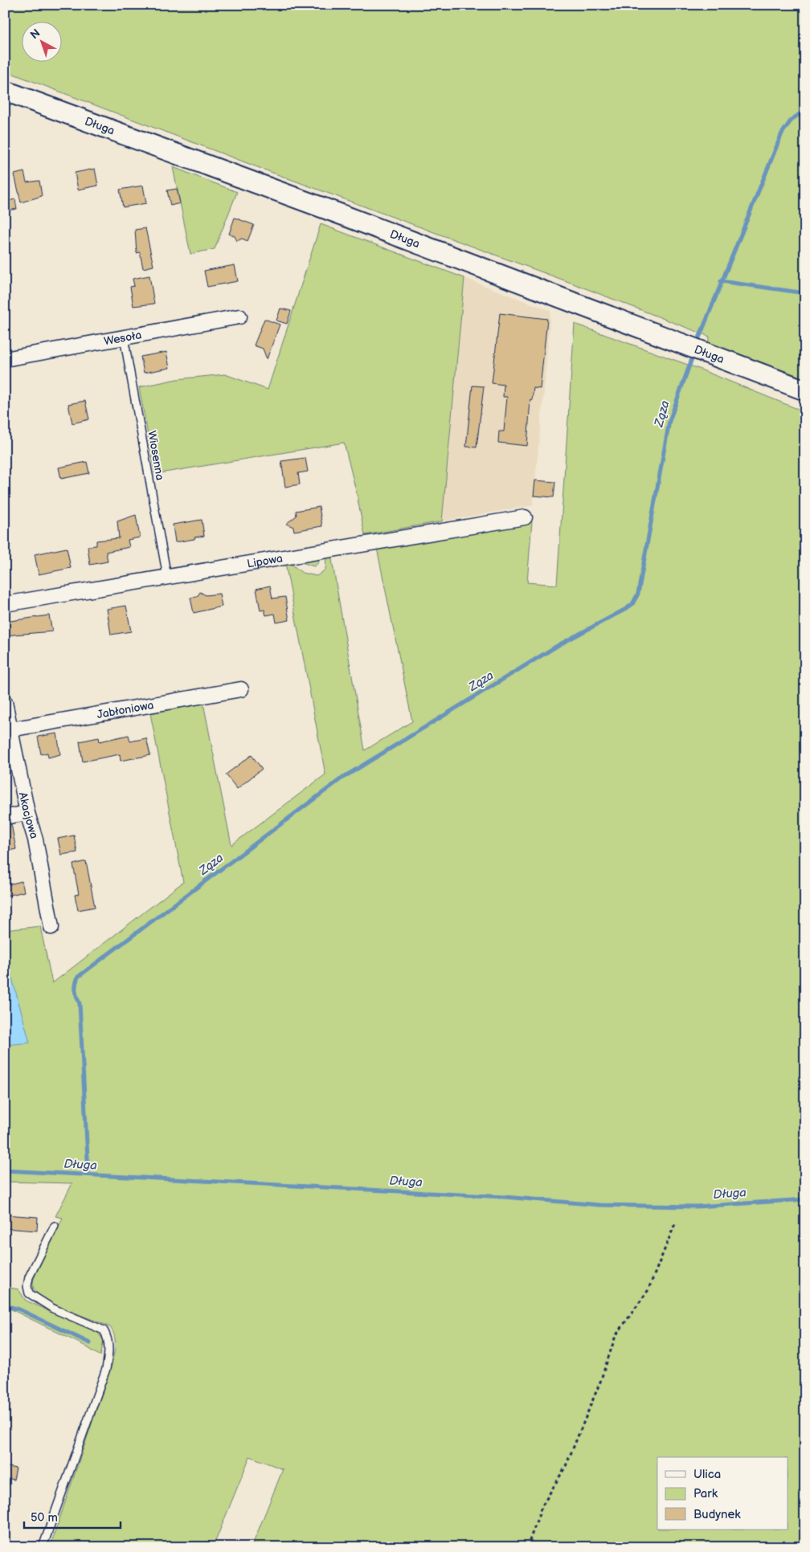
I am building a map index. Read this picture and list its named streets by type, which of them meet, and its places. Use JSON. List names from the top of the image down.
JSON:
{
  "streets": {
    "street": [
      "Długa",
      "Wesoła",
      "Lipowa",
      "Jabłoniowa",
      "Akacjowa"
    ],
    "lane": ["Wiosenna"]
  },
  "crossings": [
    ["Wesoła", "Wiosenna"],
    ["Wiosenna", "Lipowa"],
    ["Jabłoniowa", "Akacjowa"]
  ],
  "water": ["Ząza", "Długa"],
  "legend": ["Ulica", "Park", "Budynek"],
  "scale_bar": "50 m",
  "north": "top left"
}
